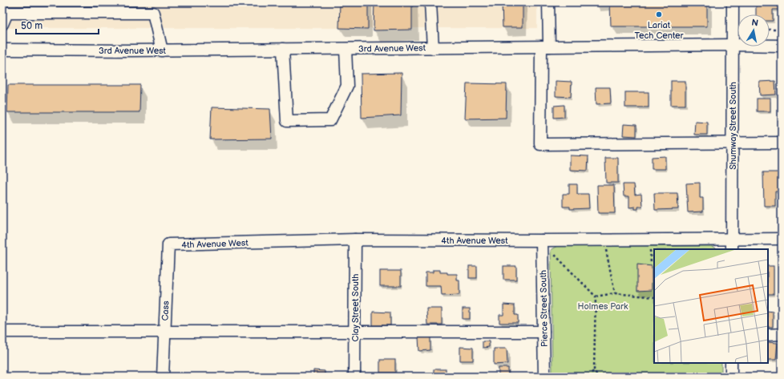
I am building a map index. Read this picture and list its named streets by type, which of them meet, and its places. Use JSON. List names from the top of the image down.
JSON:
{
  "streets": {
    "street": [
      "3rd Avenue West",
      "Shumway Street South",
      "4th Avenue West",
      "Clay Street South",
      "Pierce Street South",
      "Cass"
    ]
  },
  "crossings": [
    ["3rd Avenue West", "Shumway Street South"],
    ["Shumway Street South", "4th Avenue West"],
    ["4th Avenue West", "Clay Street South"],
    ["4th Avenue West", "Pierce Street South"],
    ["4th Avenue West", "Cass"]
  ],
  "parks": ["Holmes Park"],
  "places": ["Lariat Tech Center"],
  "scale_bar": "50 m",
  "north": "top"
}
